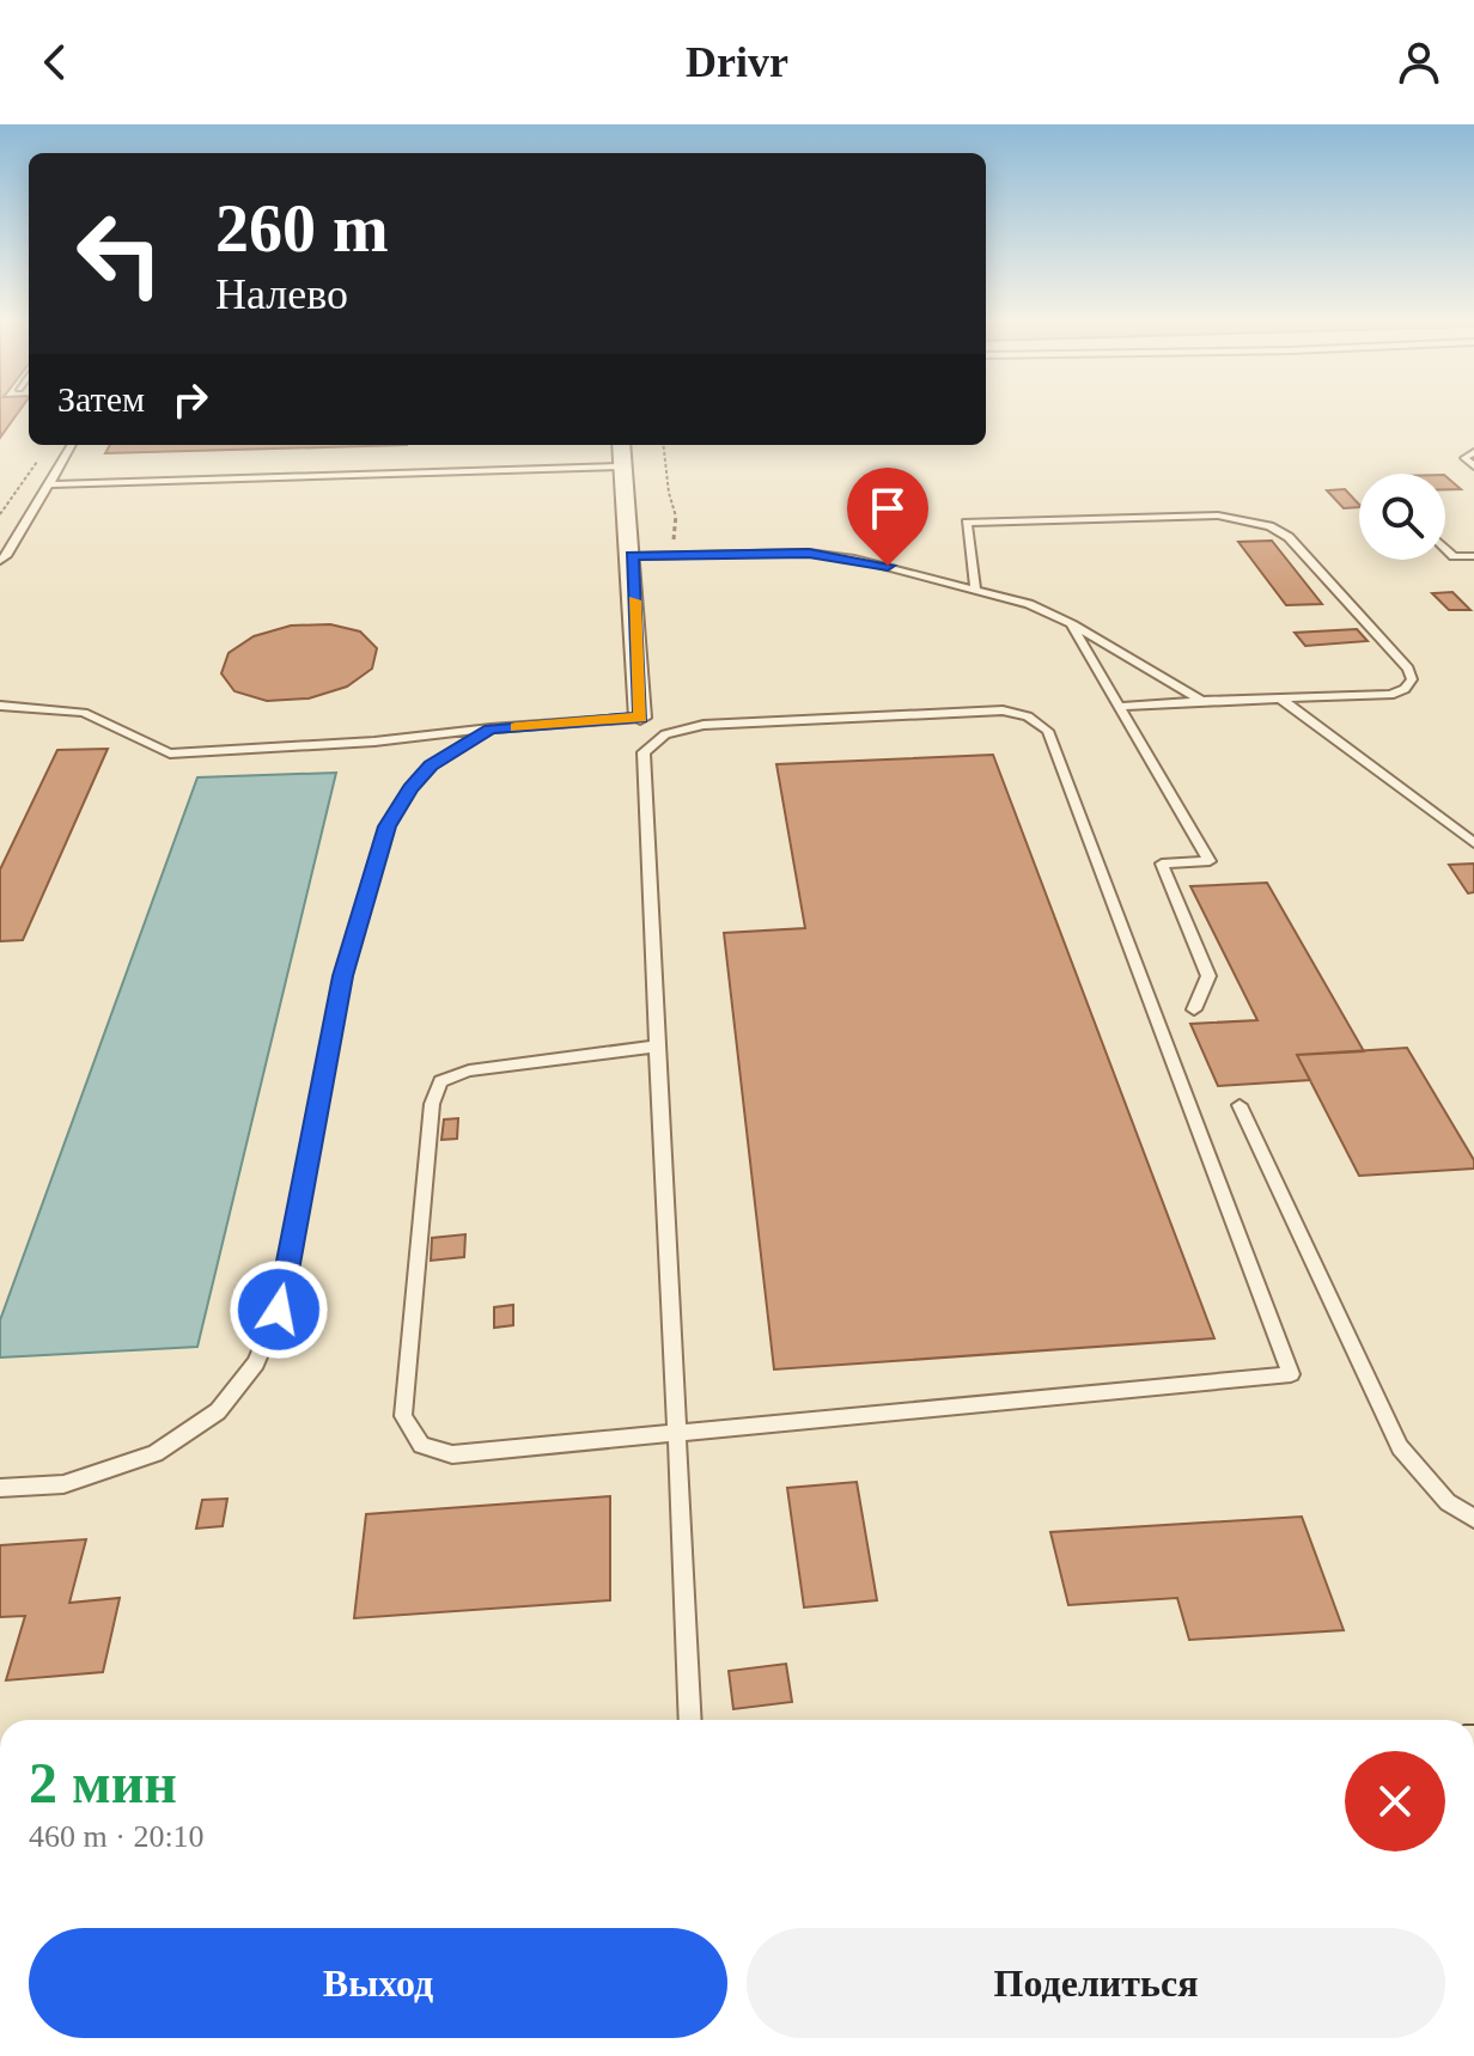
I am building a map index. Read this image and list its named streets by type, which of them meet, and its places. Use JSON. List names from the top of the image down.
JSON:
{
  "page": {
    "header": "Drivr",
    "turn": ["260 m", "Налево"],
    "then": "Затем",
    "heading": ["2 мин", "460 m · 20:10"],
    "buttons": ["Выход", "Поделиться"]
  }
}
